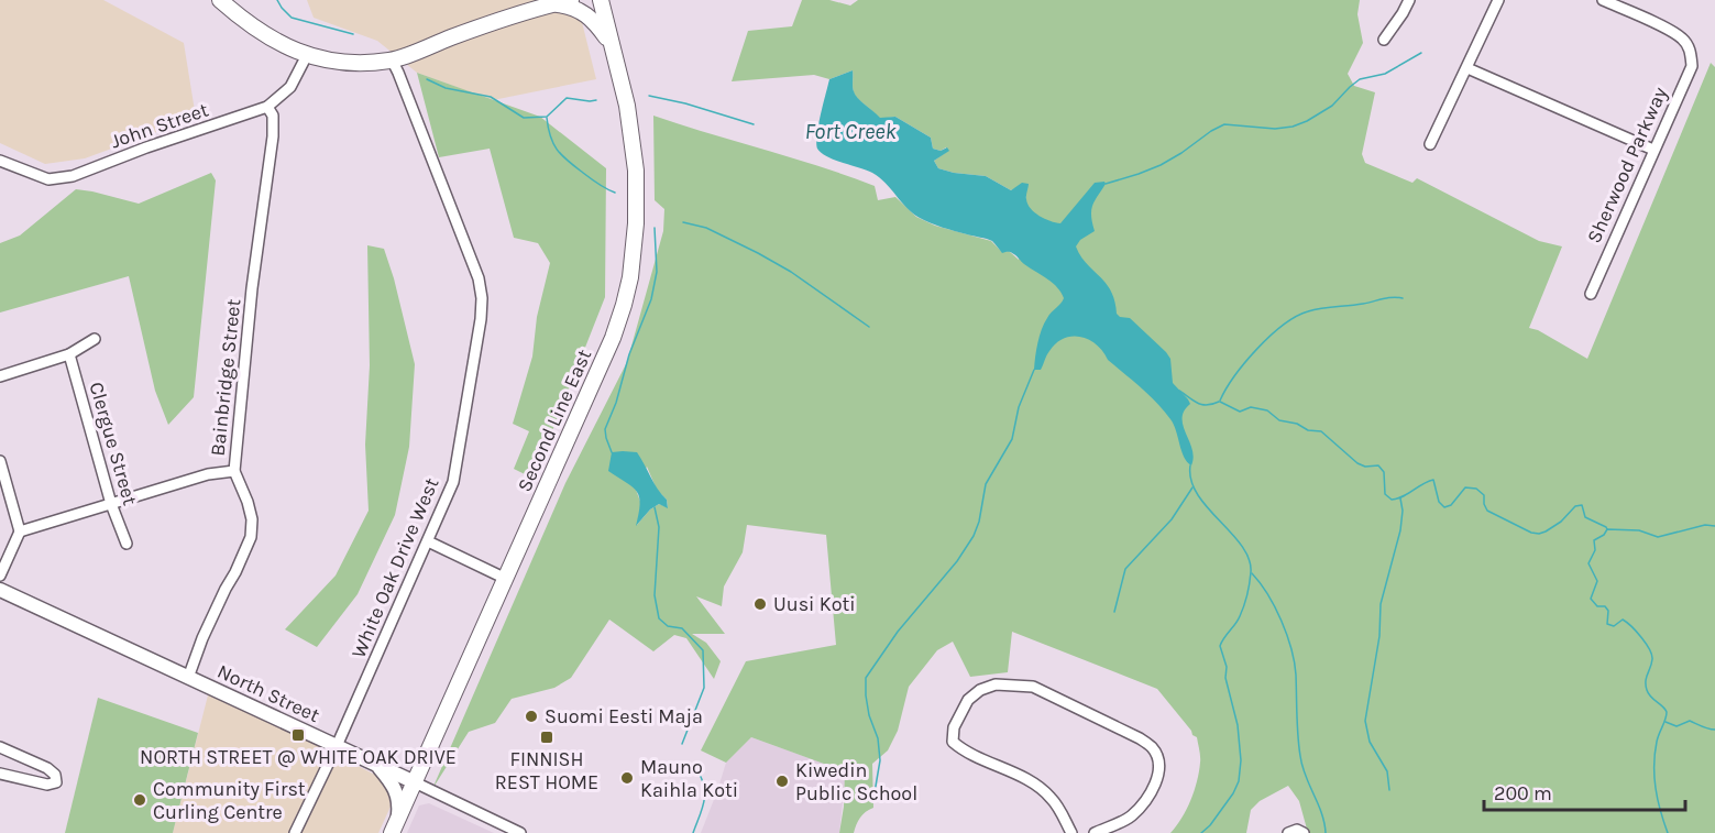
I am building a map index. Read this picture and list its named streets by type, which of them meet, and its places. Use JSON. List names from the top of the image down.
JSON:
{
  "streets": {
    "highway": ["Second Line East"],
    "main road": ["North Street"],
    "street": [
      "John Street",
      "Sherwood Parkway",
      "Bainbridge Street",
      "Clergue Street",
      "White Oak Drive West"
    ]
  },
  "crossings": [
    ["John Street", "Bainbridge Street"],
    ["Bainbridge Street", "North Street"],
    ["Second Line East", "North Street"],
    ["White Oak Drive West", "North Street"]
  ],
  "water": ["Fort Creek"],
  "places": {
    "other": [
      "Uusi Koti",
      "Suomi Eesti Maja",
      "Mauno Kaihla Koti",
      "Kiwedin Public School",
      "Community First Curling Centre"
    ],
    "transit": ["NORTH STREET @ WHITE OAK DRIVE", "FINNISH REST HOME"]
  },
  "scale_bar": "200 m"
}
